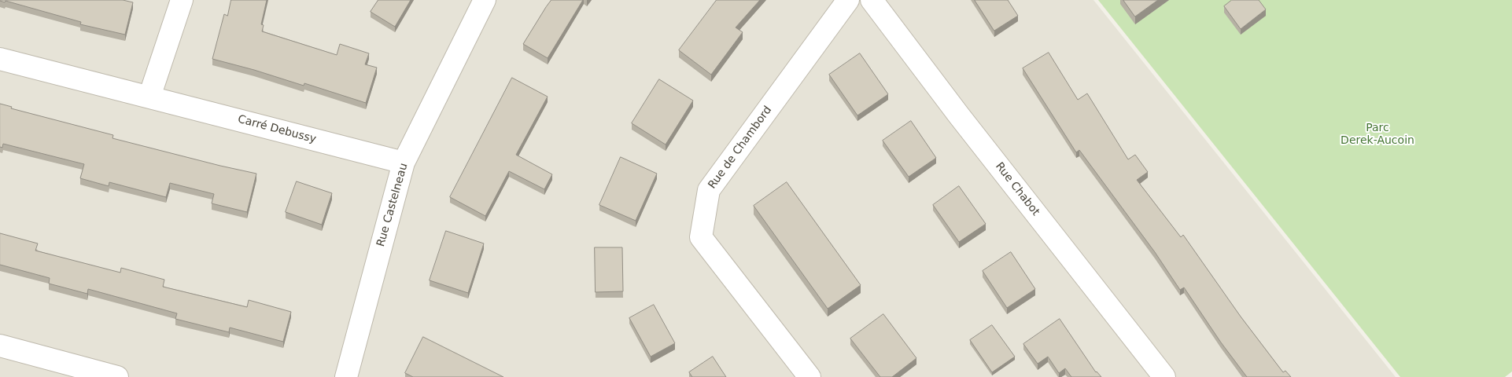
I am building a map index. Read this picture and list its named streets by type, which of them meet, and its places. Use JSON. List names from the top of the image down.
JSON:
{
  "streets": {
    "street": [
      "Carré Debussy",
      "Rue de Chambord",
      "Rue Chabot",
      "Rue Castelneau"
    ]
  },
  "crossings": [
    ["Carré Debussy", "Rue Castelneau"]
  ],
  "parks": ["Parc Derek-Aucoin"]
}
